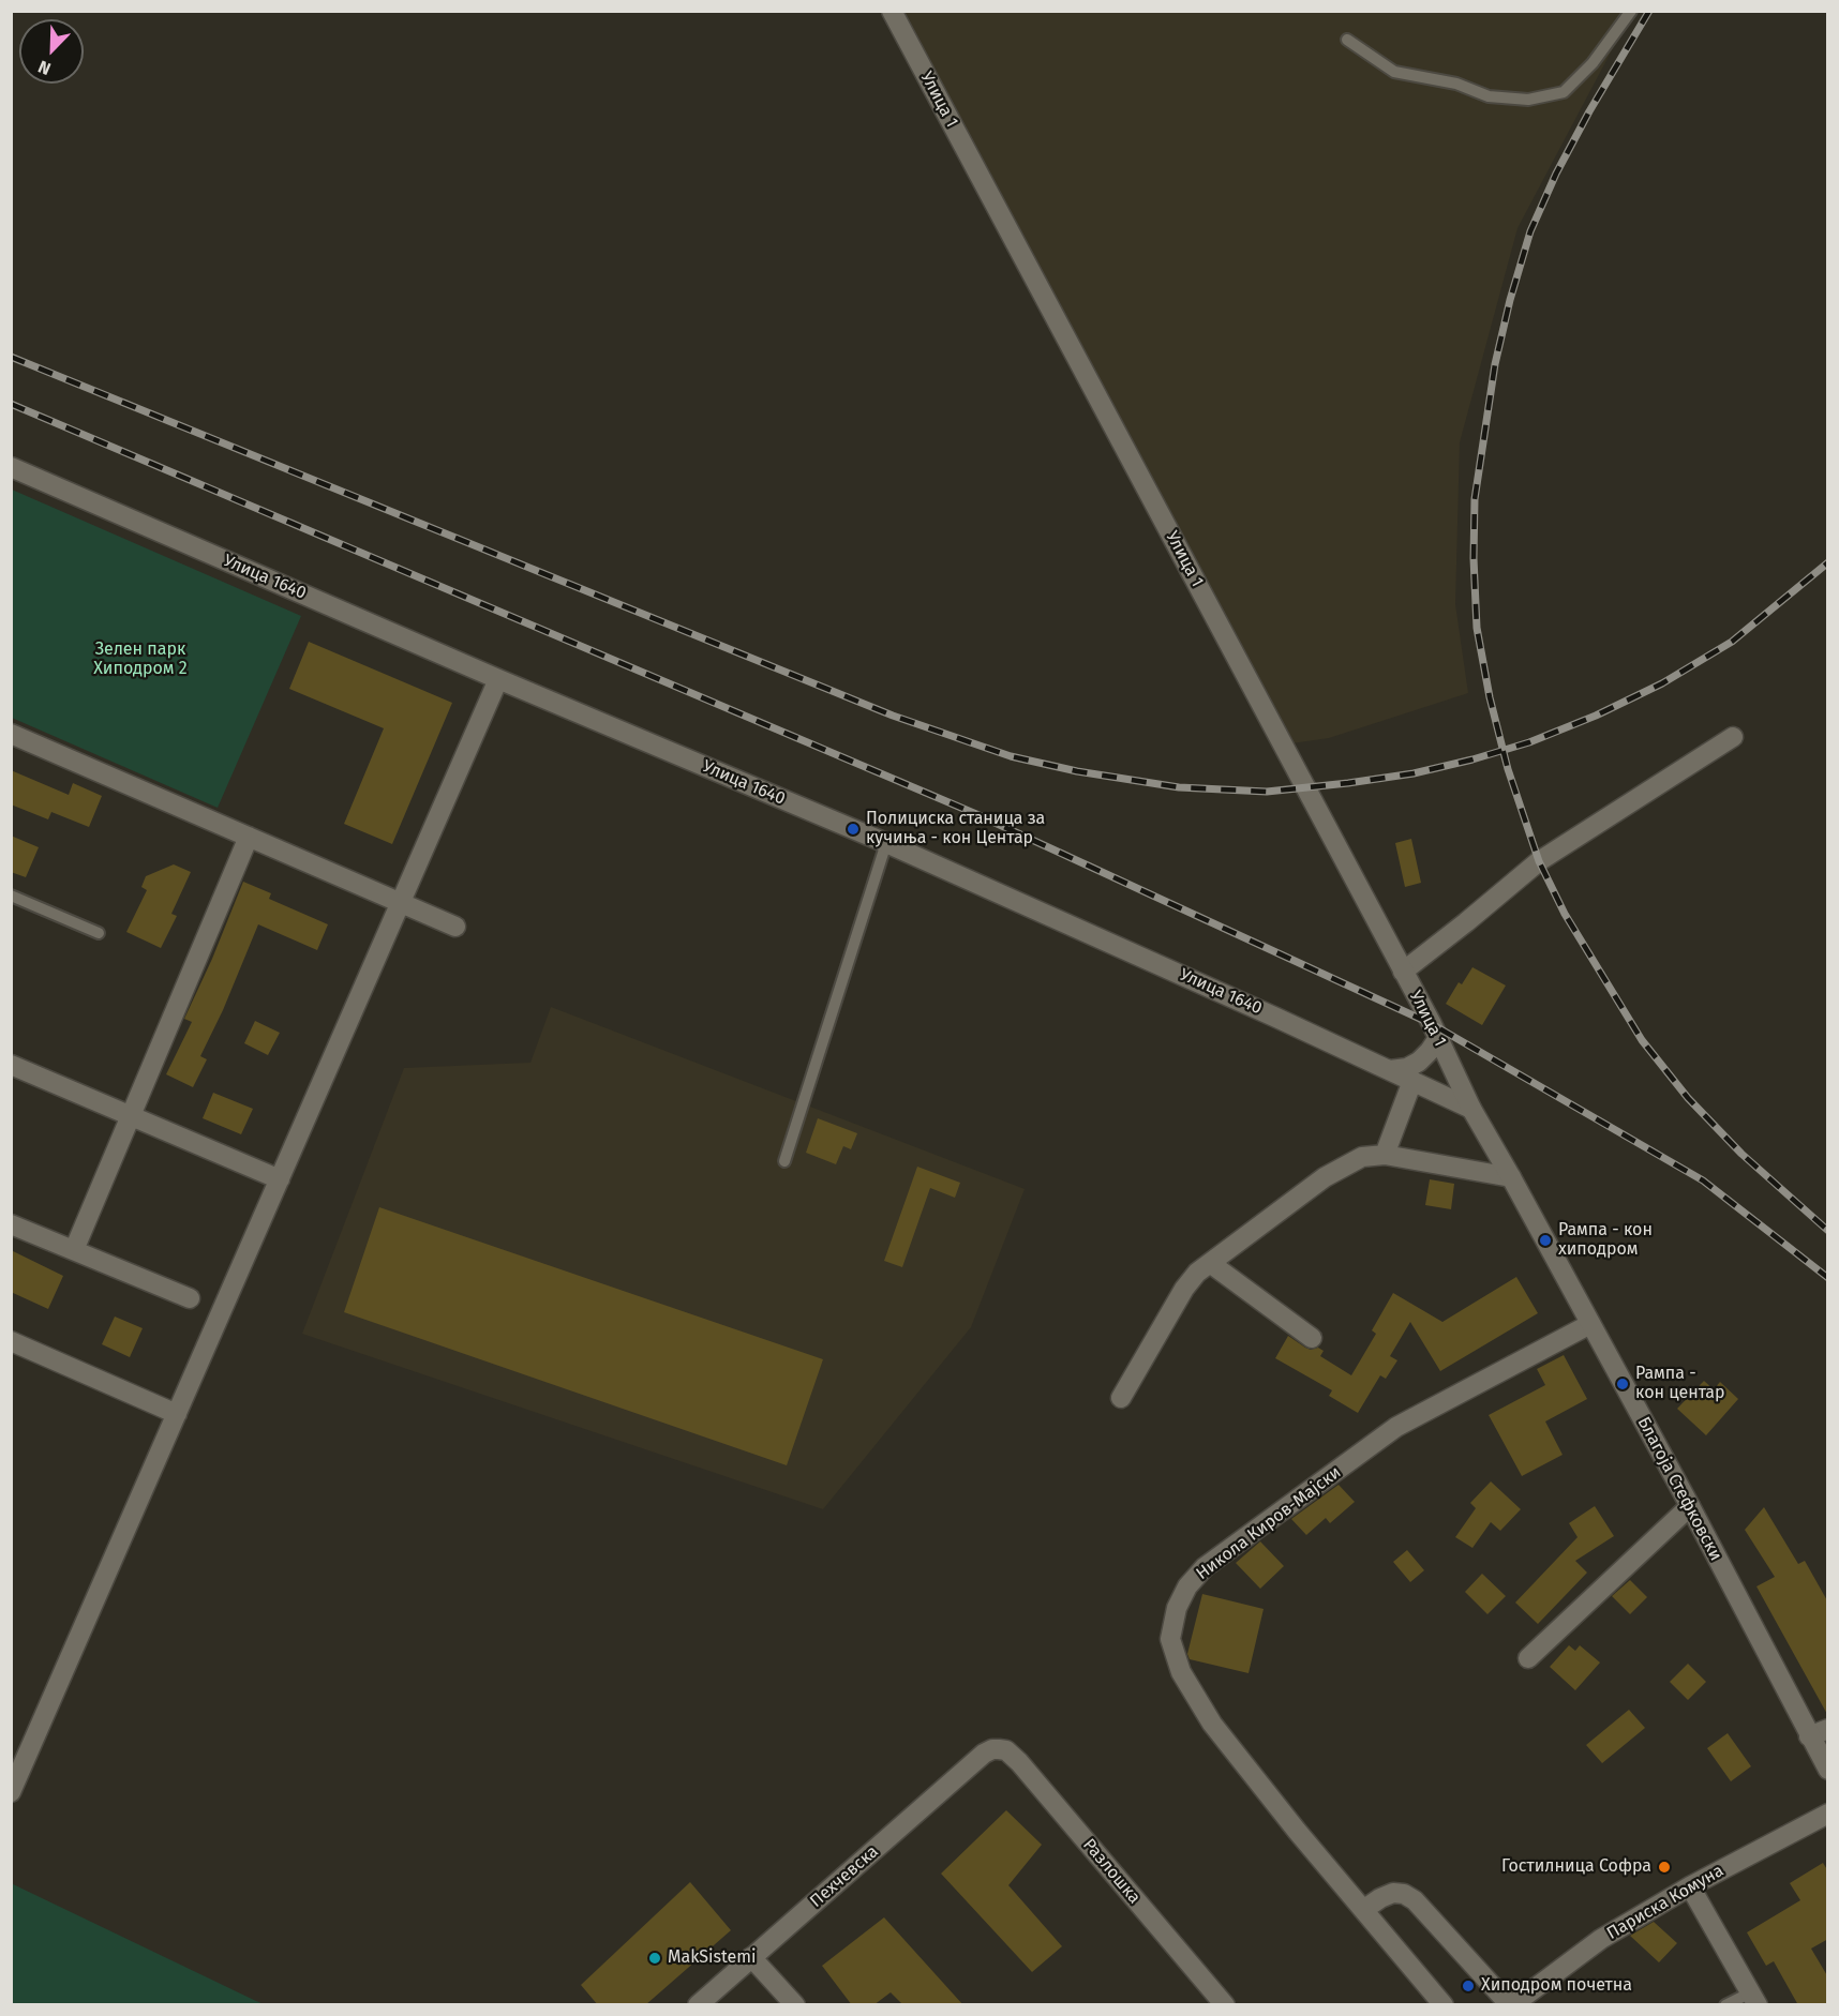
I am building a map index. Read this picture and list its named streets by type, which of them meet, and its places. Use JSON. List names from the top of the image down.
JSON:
{
  "streets": {
    "street": [
      "Улица 1",
      "Улица 1640",
      "Благоја Стефковски",
      "Никола Киров-Мајски",
      "Разлошка",
      "Пехчевска",
      "Париска Комуна"
    ]
  },
  "crossings": [
    ["Улица 1", "Улица 1640"],
    ["Улица 1", "Благоја Стефковски"],
    ["Улица 1640", "Благоја Стефковски"],
    ["Благоја Стефковски", "Никола Киров-Мајски"],
    ["Разлошка", "Пехчевска"]
  ],
  "parks": ["Зелен парк Хиподром 2"],
  "places": [
    "Полициска станица за кучиња - кон Центар",
    "Рампа - кон хиподром",
    "Рампа - кон центар",
    "Гостилница Софра",
    "MakSistemi",
    "Хиподром почетна"
  ],
  "north": "bottom left"
}
